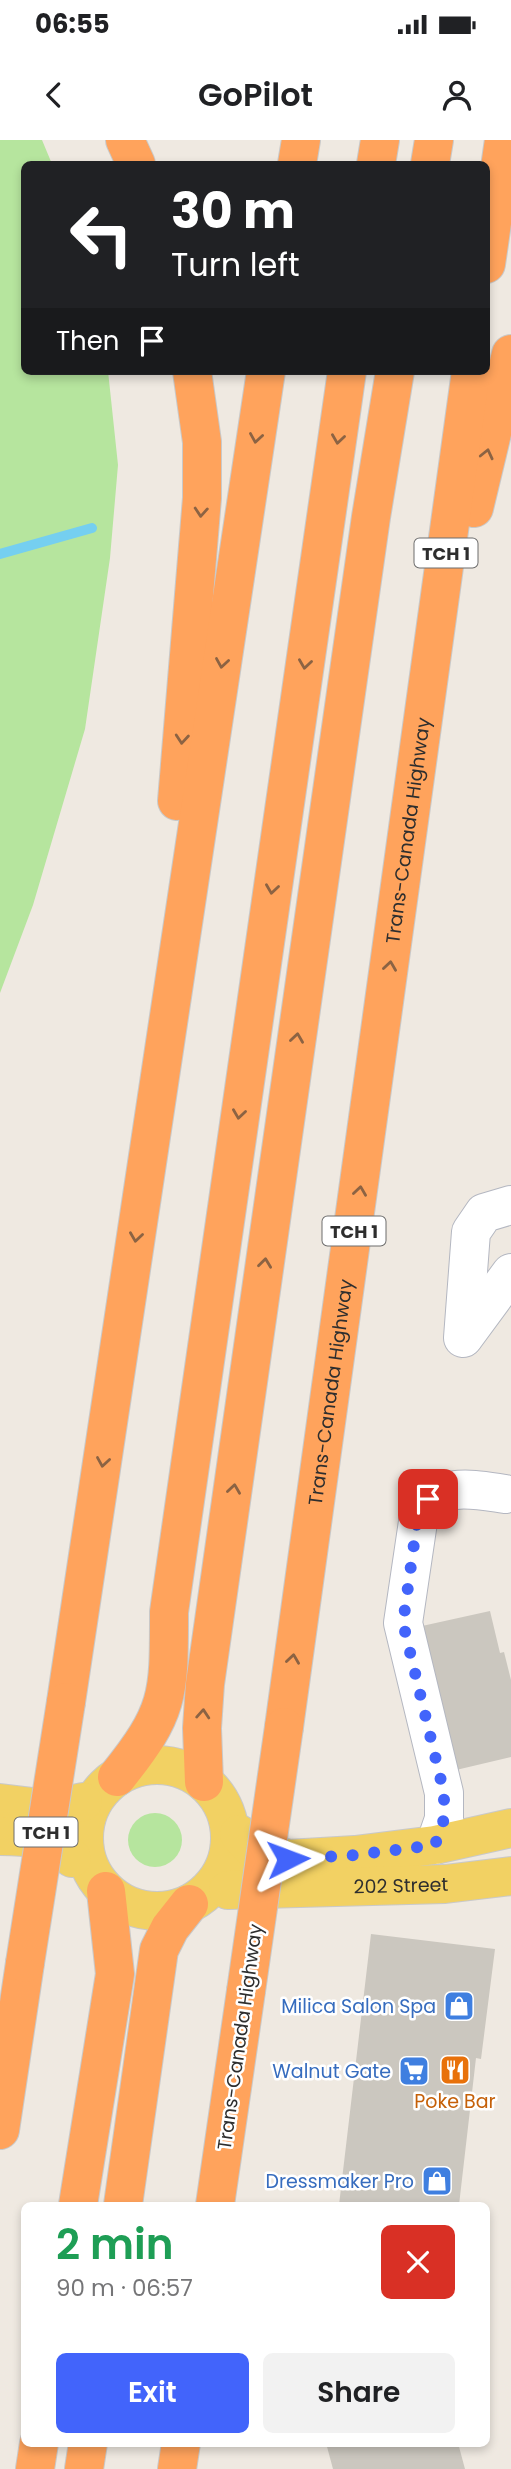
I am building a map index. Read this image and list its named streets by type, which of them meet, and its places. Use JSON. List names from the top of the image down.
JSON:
{
  "streets": {
    "highway": ["TCH 1", "Trans-Canada Highway"],
    "main road": ["202 Street"]
  },
  "places": {
    "shop": ["Milica Salon Spa", "Dressmaker Pro"],
    "restaurant": ["Poke Bar"],
    "supermarket": ["Walnut Gate"]
  },
  "page": {
    "status": "06:55",
    "header": "GoPilot",
    "turn": ["30 m", "Turn left"],
    "then": "Then",
    "heading": ["2 min", "90 m · 06:57"],
    "buttons": ["Exit", "Share"]
  }
}
